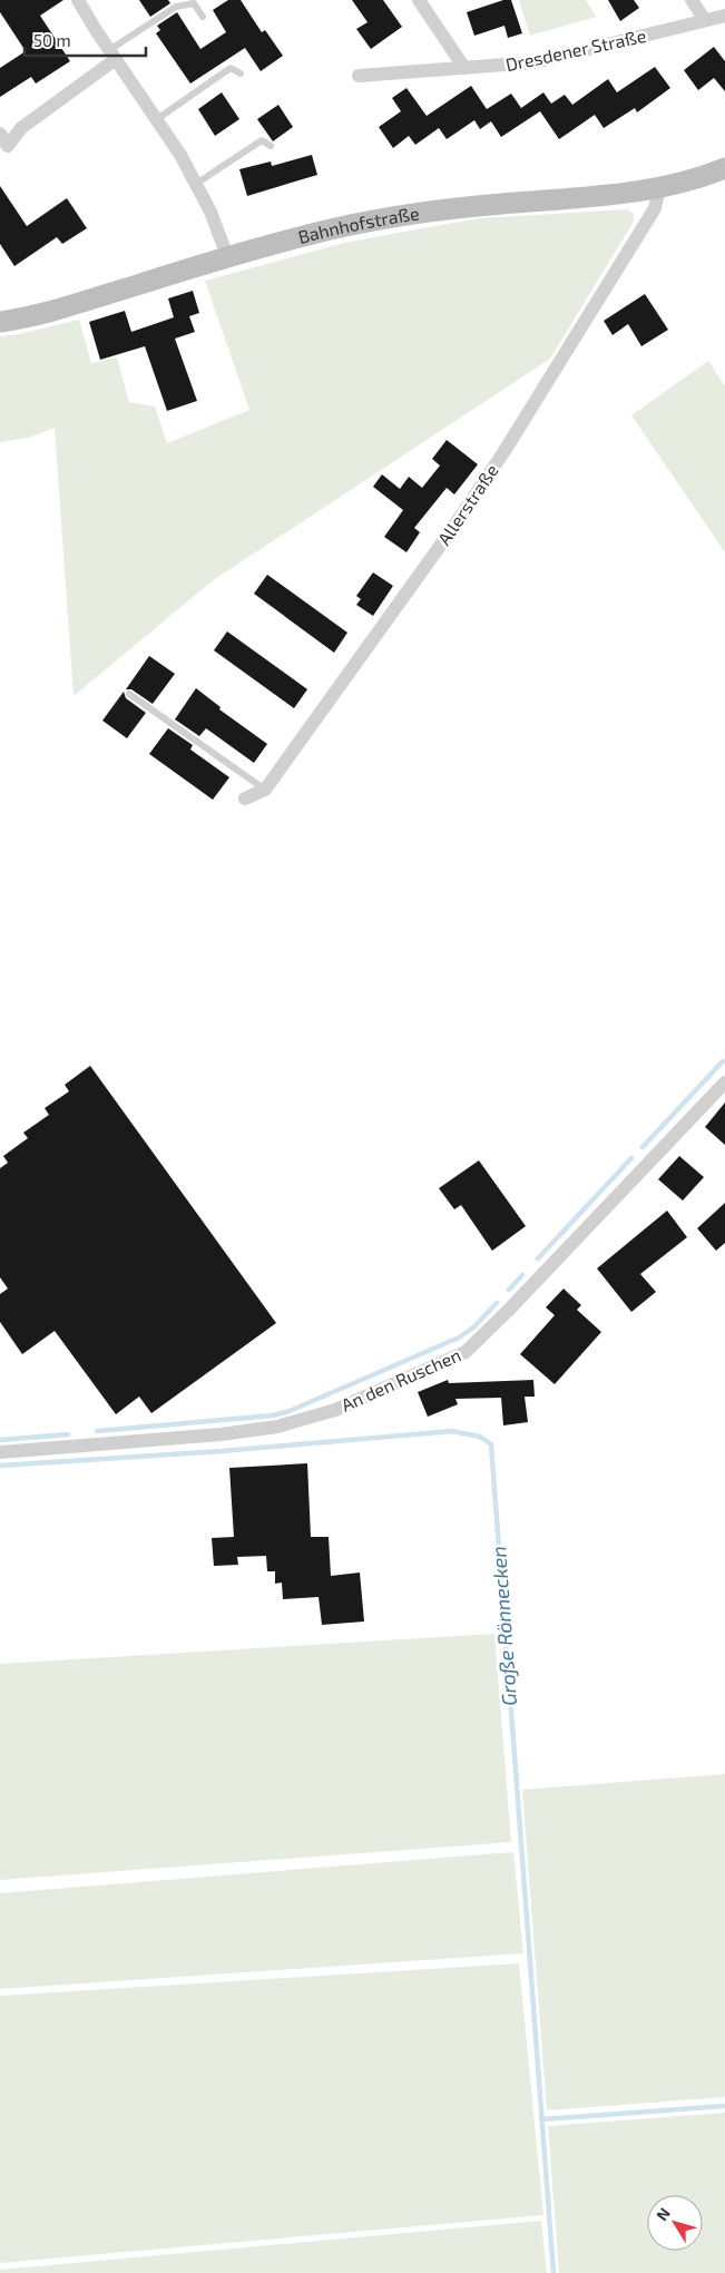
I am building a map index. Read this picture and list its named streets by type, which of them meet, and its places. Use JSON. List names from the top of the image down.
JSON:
{
  "streets": {
    "street": [
      "Dresdener Straße",
      "Bahnhofstraße",
      "Allerstraße",
      "An den Ruschen"
    ]
  },
  "crossings": [
    ["Bahnhofstraße", "Allerstraße"]
  ],
  "water": ["Große Rönnecken"],
  "scale_bar": "50 m",
  "north": "top left"
}
